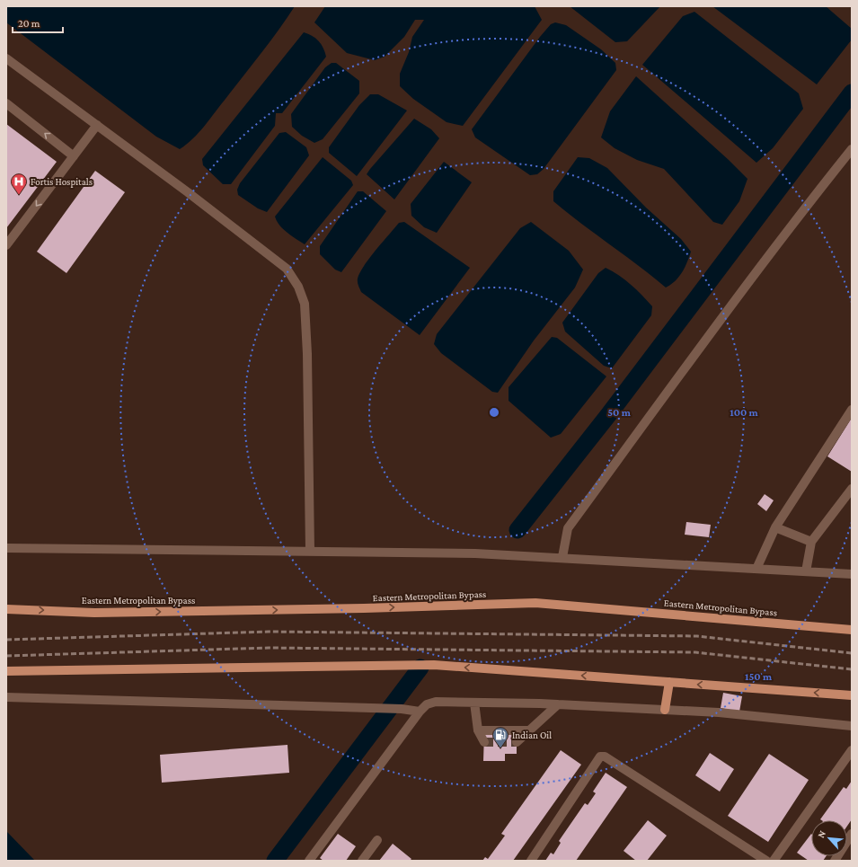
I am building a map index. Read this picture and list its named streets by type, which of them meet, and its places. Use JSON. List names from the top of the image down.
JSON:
{
  "streets": {
    "main road": ["Eastern Metropolitan Bypass"]
  },
  "places": {
    "hospital": ["Fortis Hospitals"],
    "fuel station": ["Indian Oil"]
  },
  "scale_bar": "20 m",
  "north": "top left",
  "rings": ["50 m", "100 m", "150 m"]
}
